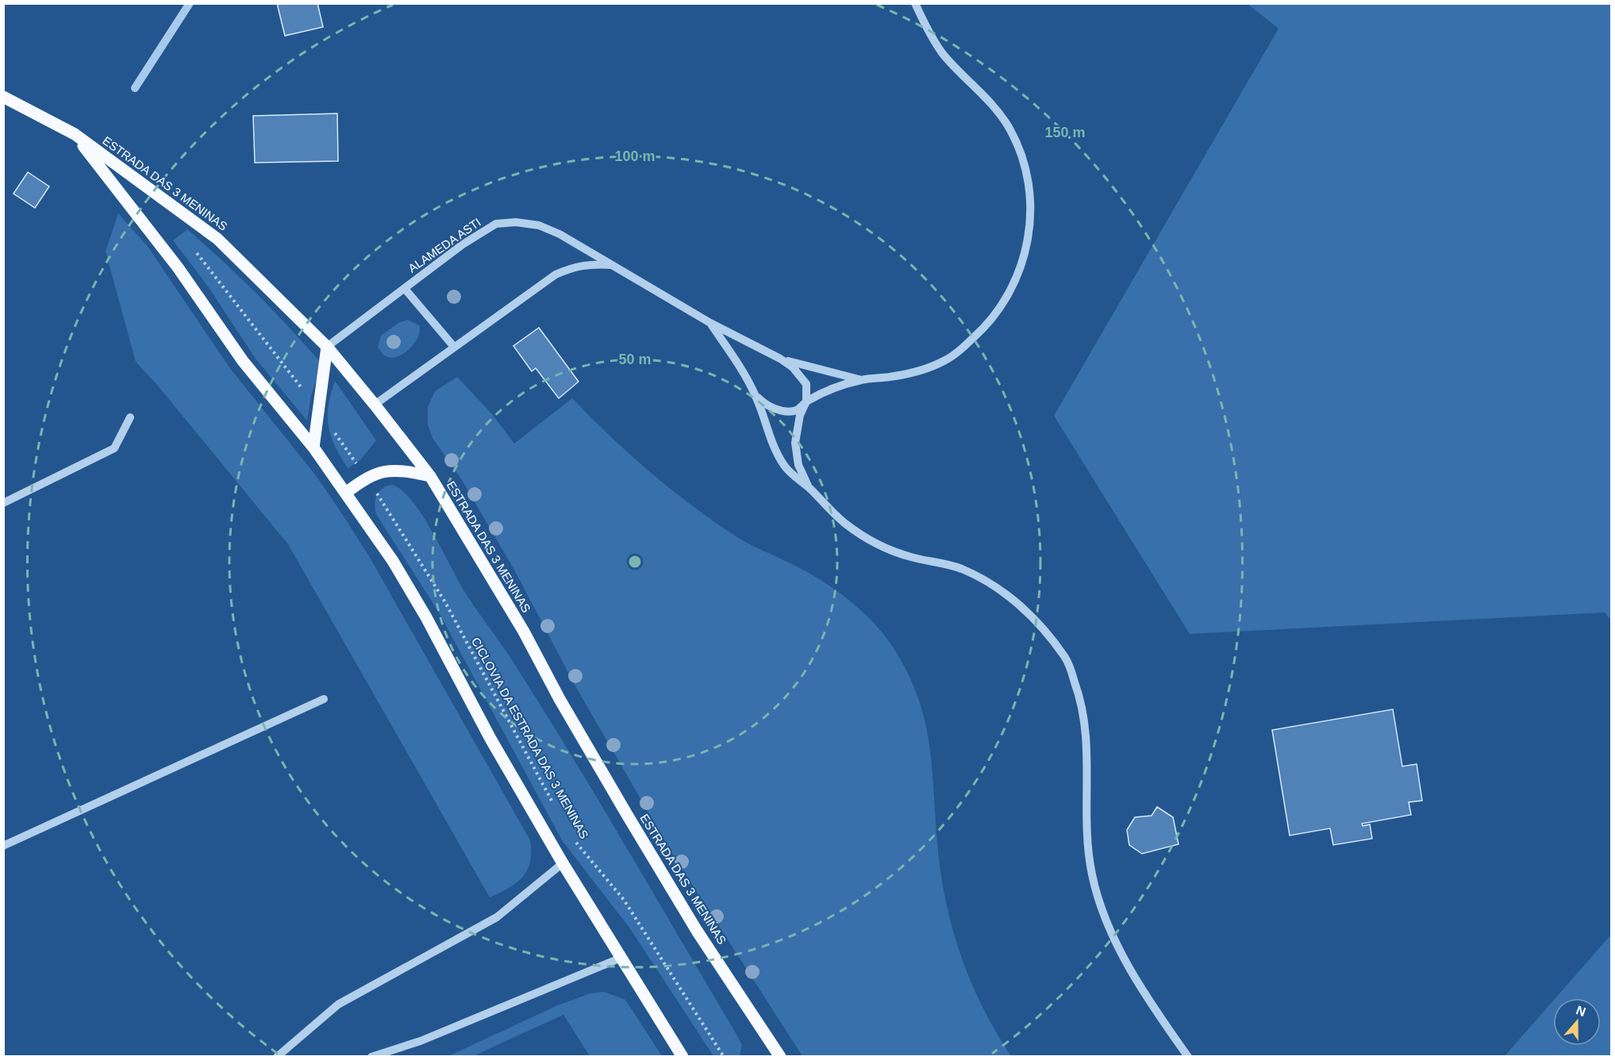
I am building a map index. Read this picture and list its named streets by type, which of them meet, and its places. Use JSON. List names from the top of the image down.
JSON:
{
  "streets": {
    "main road": ["ESTRADA DAS 3 MENINAS"],
    "street": ["ALAMEDA ASTI"],
    "path": ["CICLOVIA DA ESTRADA DAS 3 MENINAS"]
  },
  "crossings": [
    ["ESTRADA DAS 3 MENINAS", "ALAMEDA ASTI"]
  ],
  "north": "top",
  "rings": ["150 m", "100 m", "50 m"]
}
